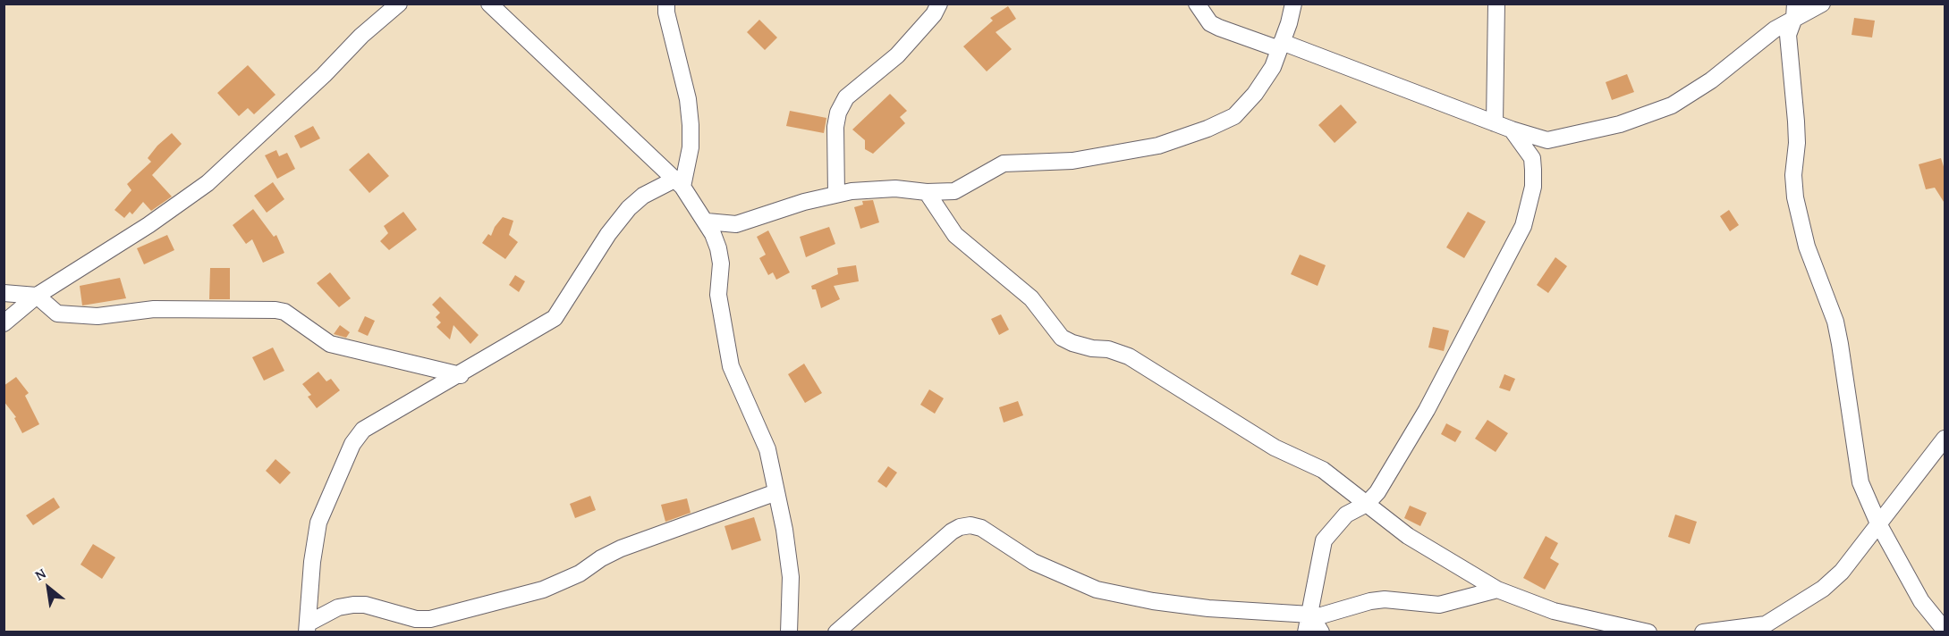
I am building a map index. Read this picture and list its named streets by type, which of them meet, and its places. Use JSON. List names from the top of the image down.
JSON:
{
  "north": "top left"
}
